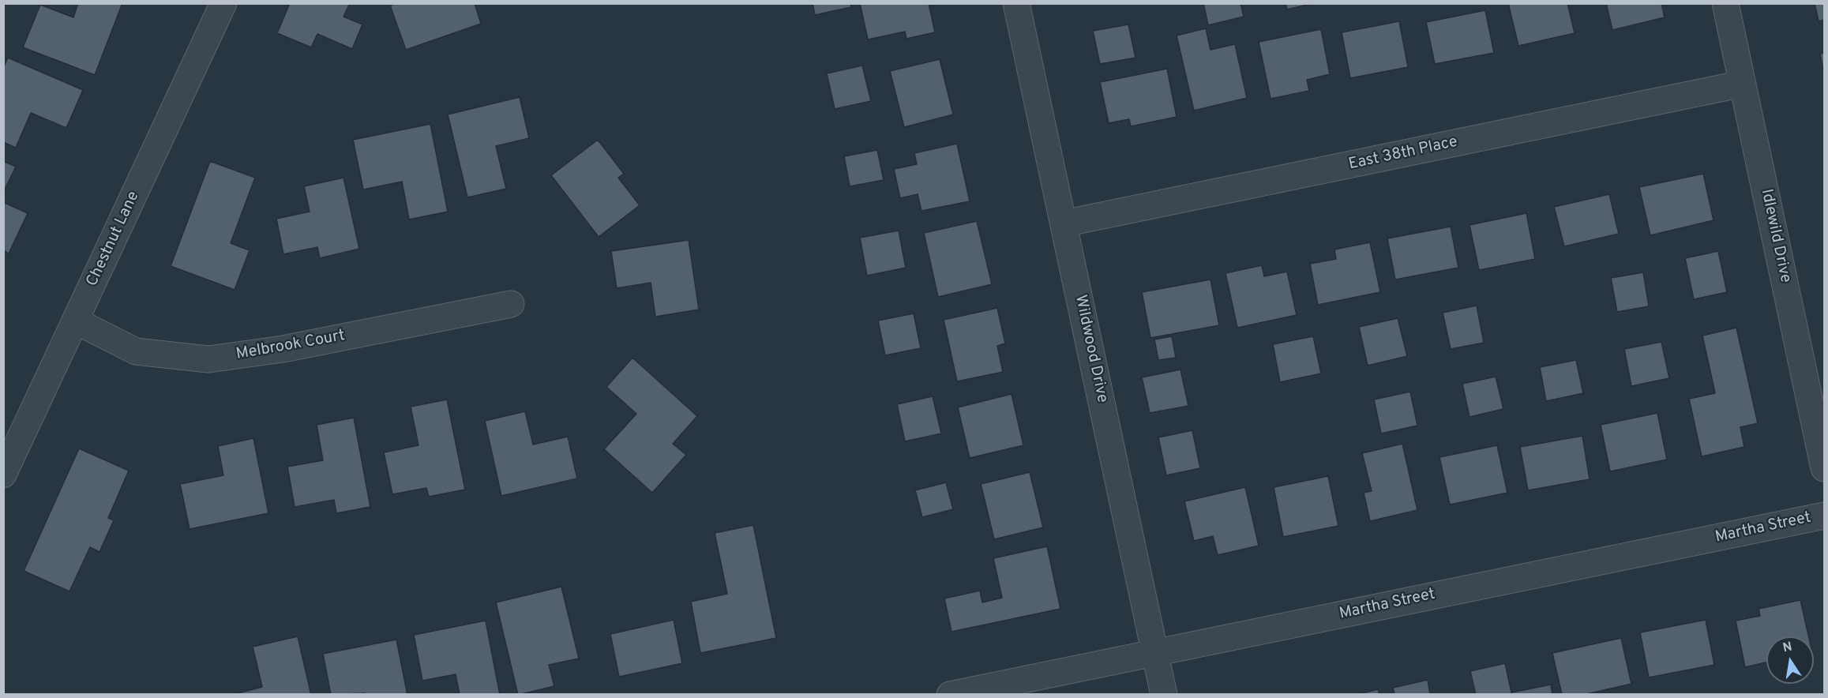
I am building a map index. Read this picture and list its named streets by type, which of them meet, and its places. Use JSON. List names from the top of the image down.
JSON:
{
  "streets": {
    "street": [
      "East 38th Place",
      "Idlewild Drive",
      "Chestnut Lane",
      "Melbrook Court",
      "Wildwood Drive",
      "Martha Street"
    ]
  },
  "crossings": [
    ["East 38th Place", "Idlewild Drive"],
    ["East 38th Place", "Wildwood Drive"],
    ["Chestnut Lane", "Melbrook Court"],
    ["Wildwood Drive", "Martha Street"]
  ],
  "north": "top"
}
